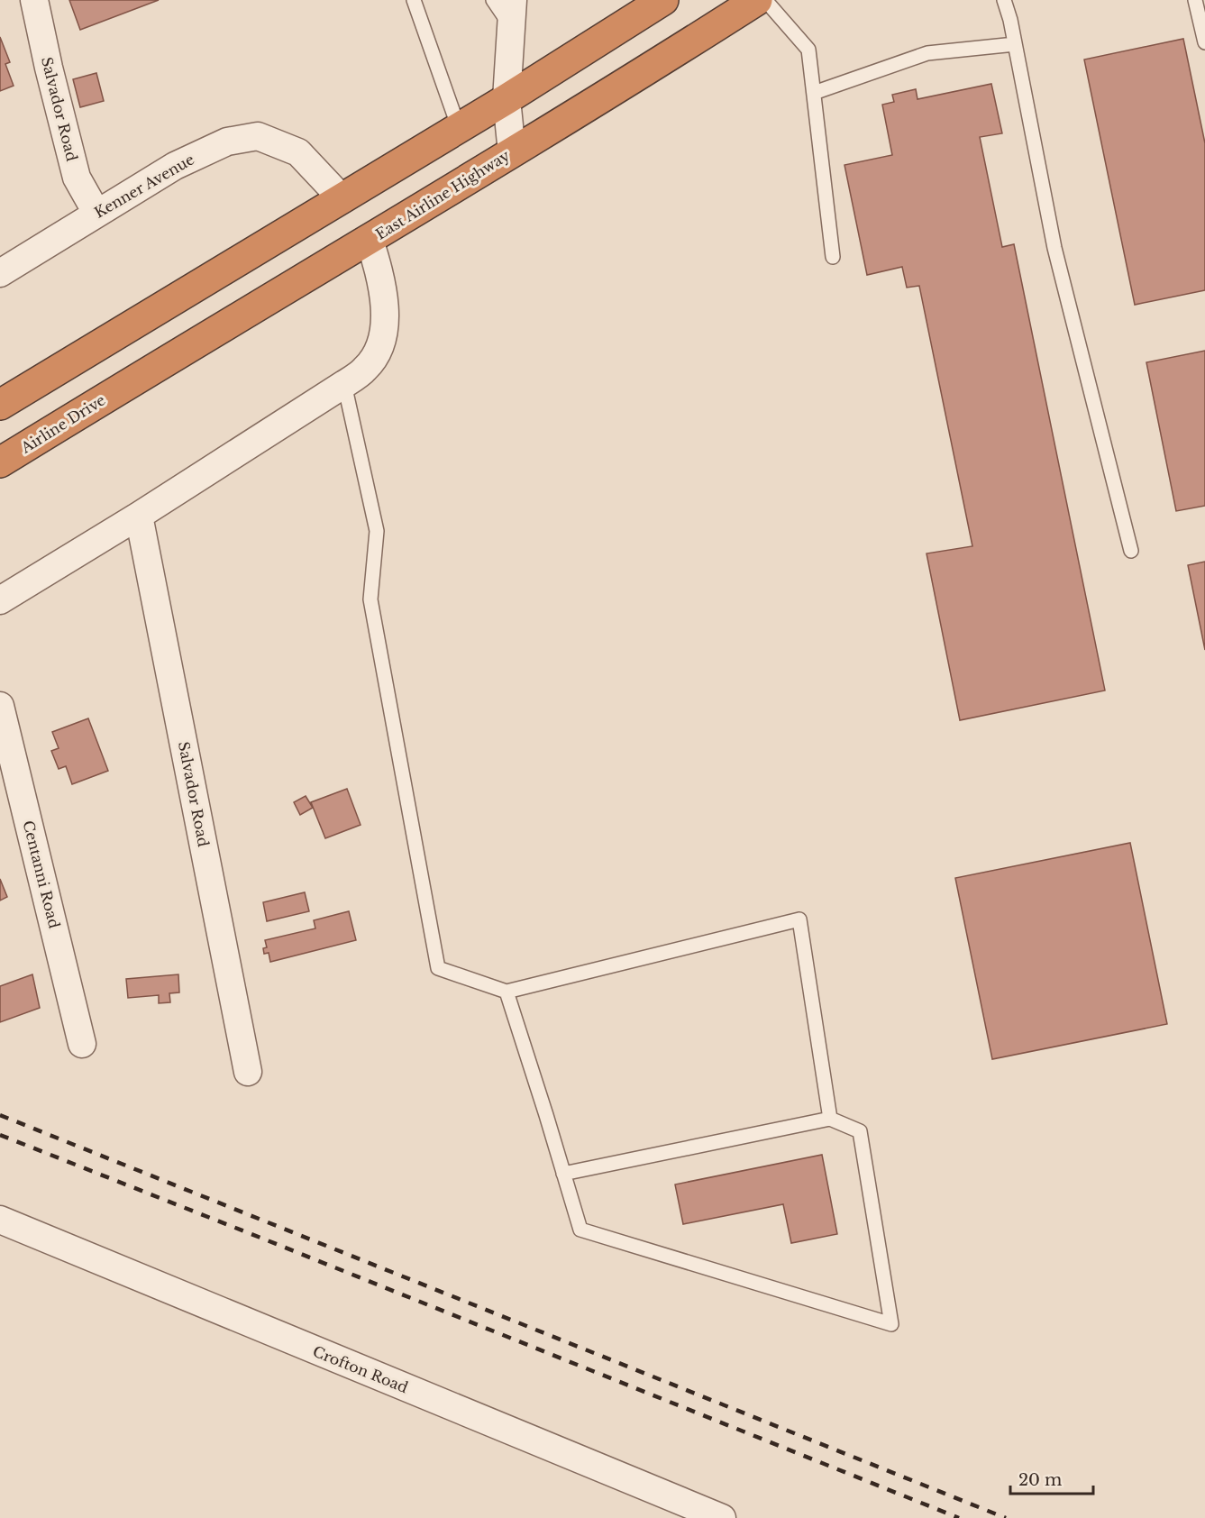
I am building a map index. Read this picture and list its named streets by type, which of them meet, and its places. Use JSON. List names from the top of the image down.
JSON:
{
  "streets": {
    "highway": ["East Airline Highway", "Airline Drive"],
    "street": [
      "Salvador Road",
      "Kenner Avenue",
      "Centanni Road",
      "Crofton Road"
    ]
  },
  "crossings": [
    ["Salvador Road", "Kenner Avenue"],
    ["East Airline Highway", "Airline Drive"]
  ],
  "scale_bar": "20 m"
}
